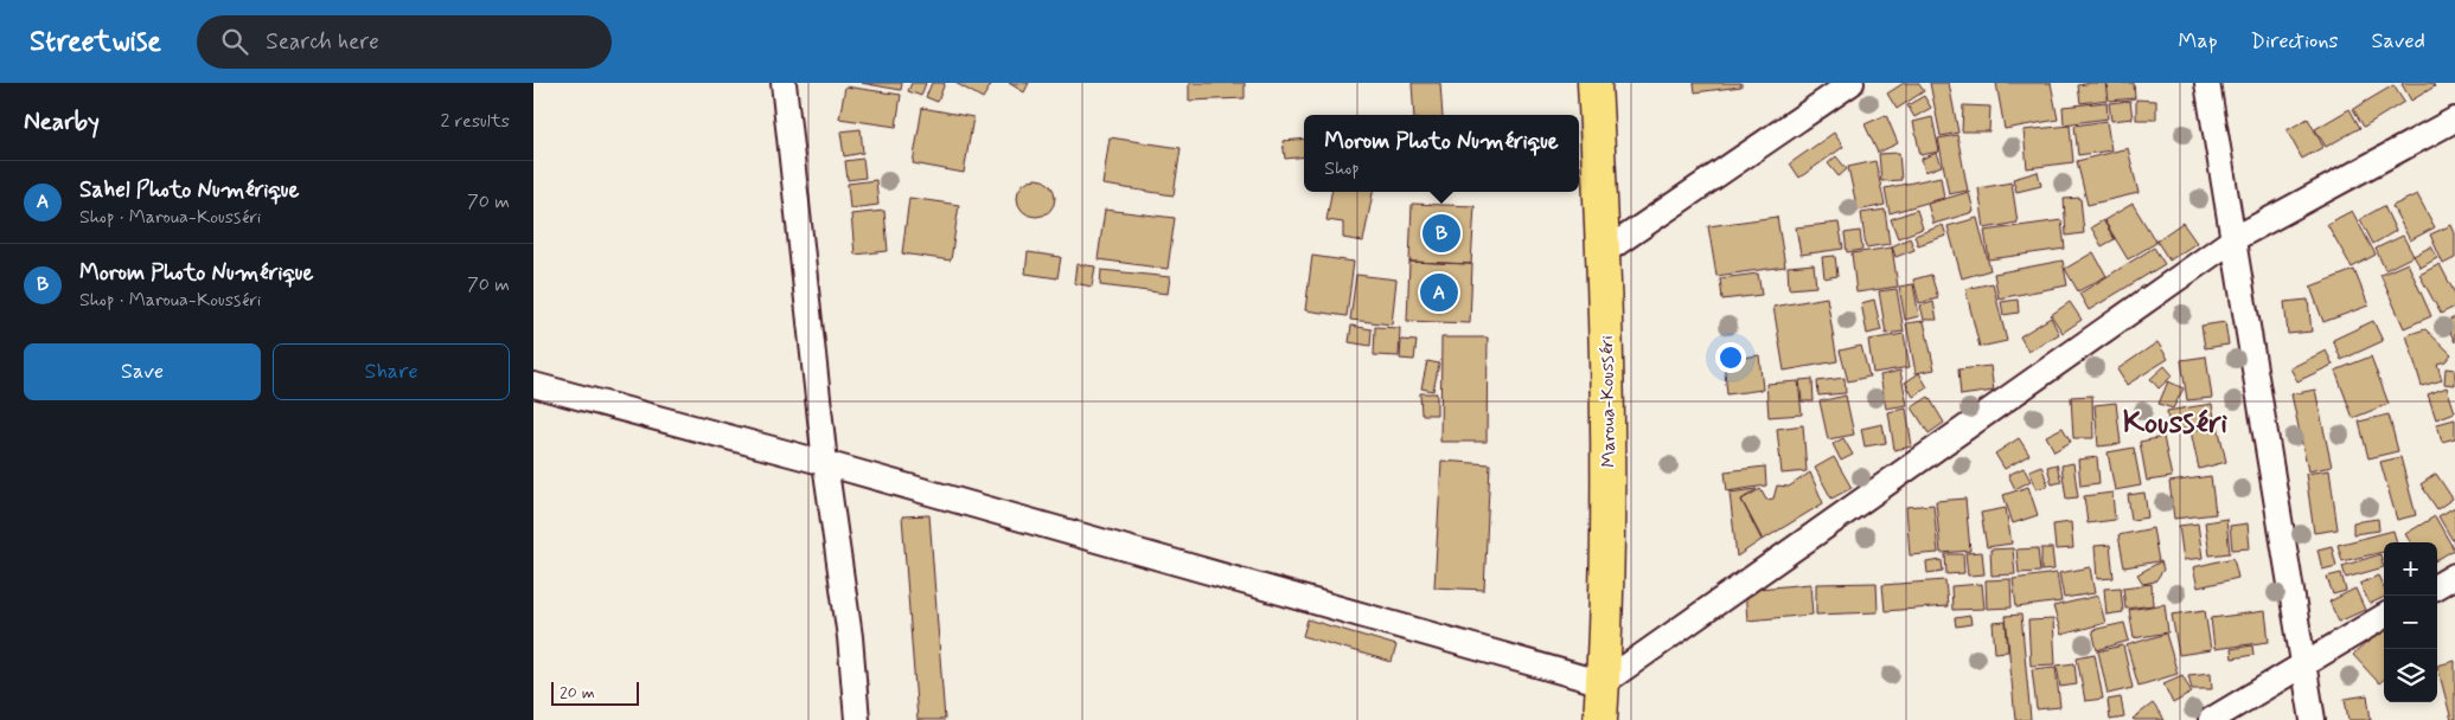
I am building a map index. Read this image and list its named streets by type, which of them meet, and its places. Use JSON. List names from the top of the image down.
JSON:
{
  "streets": {
    "highway": ["Maroua-Kousséri"]
  },
  "districts": ["Kousséri"],
  "scale_bar": "20 m",
  "page": {
    "header": "Streetwise",
    "search": "Search here",
    "nav": ["Map", "Directions", "Saved"],
    "heading": ["Nearby", "2 results"],
    "popup": ["Morom Photo Numérique", "Shop"],
    "list": [
      {
        "mark": "A",
        "name": "Sahel Photo Numérique",
        "note": "Shop · Maroua-Kousséri",
        "value": "70 m"
      },
      {
        "mark": "B",
        "name": "Morom Photo Numérique",
        "note": "Shop · Maroua-Kousséri",
        "value": "70 m"
      }
    ],
    "pins": ["B", "A"],
    "buttons": ["Save", "Share"],
    "map_buttons": ["+", "−"],
    "scale": "20 m"
  }
}
